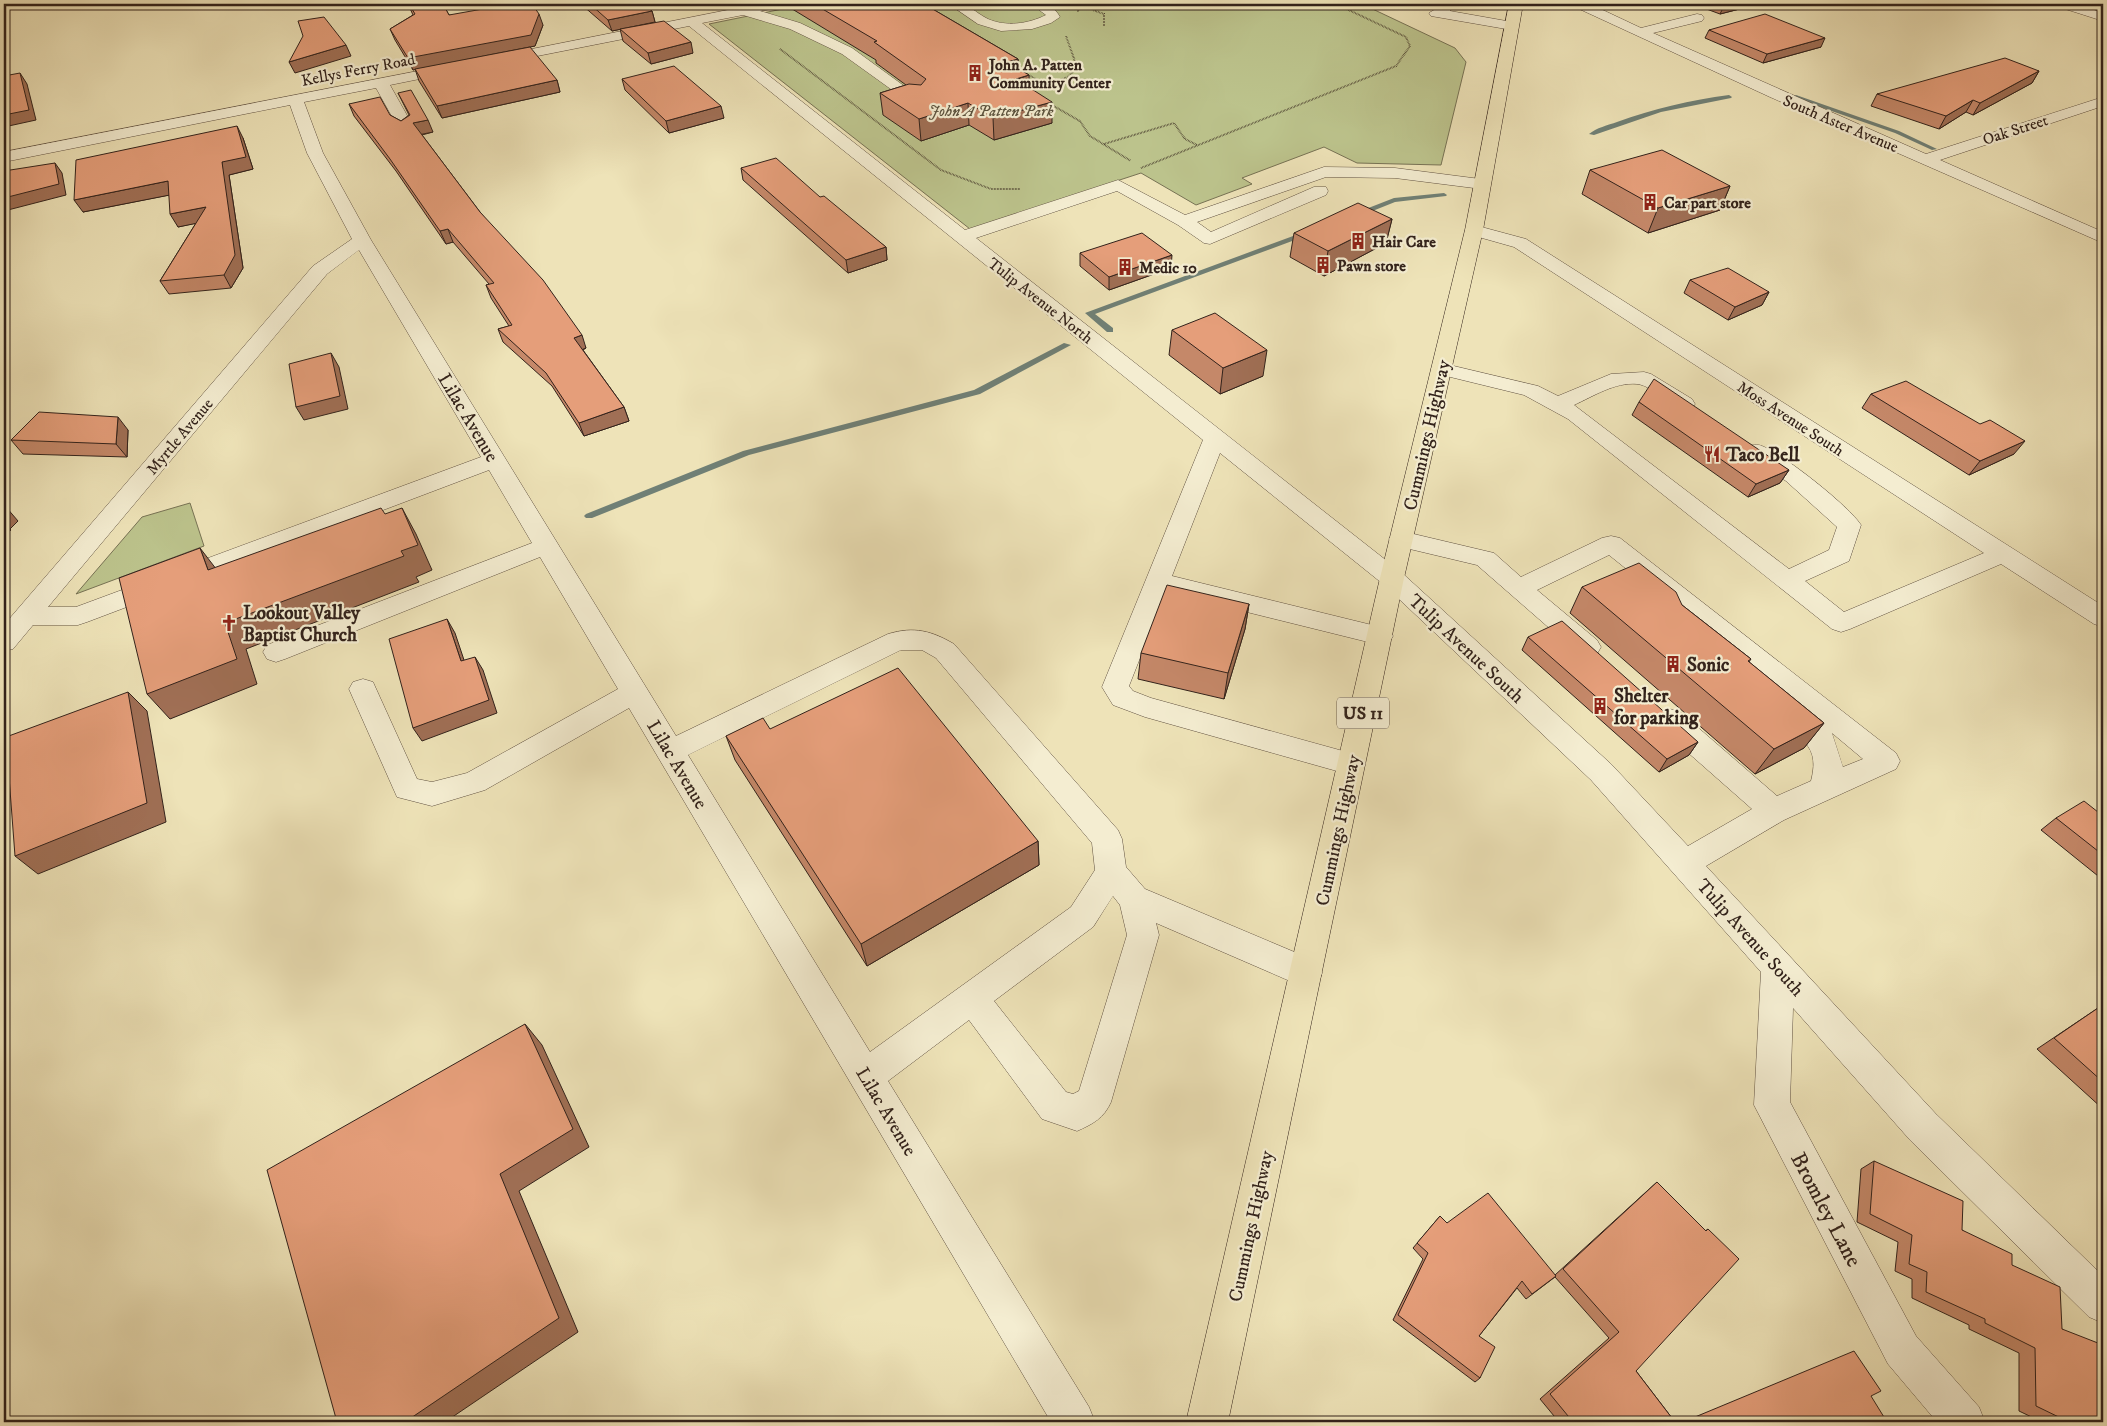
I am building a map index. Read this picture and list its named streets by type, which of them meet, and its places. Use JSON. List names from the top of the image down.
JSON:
{
  "streets": {
    "main road": ["Cummings Highway", "US 11"],
    "street": [
      "Kellys Ferry Road",
      "South Aster Avenue",
      "Oak Street",
      "Tulip Avenue North",
      "Lilac Avenue",
      "Moss Avenue South",
      "Myrtle Avenue",
      "Tulip Avenue South",
      "Bromley Lane"
    ]
  },
  "crossings": [
    ["Kellys Ferry Road", "Lilac Avenue"],
    ["South Aster Avenue", "Oak Street"],
    ["Tulip Avenue North", "Cummings Highway"],
    ["Tulip Avenue North", "Tulip Avenue South"],
    ["Lilac Avenue", "Myrtle Avenue"],
    ["Moss Avenue South", "Cummings Highway"],
    ["Cummings Highway", "Tulip Avenue South"],
    ["Tulip Avenue South", "Bromley Lane"]
  ],
  "parks": ["John A Patten Park"],
  "places": {
    "building": [
      "John A. Patten Community Center",
      "Car part store",
      "Hair Care",
      "Pawn store",
      "Medic 10",
      "Sonic",
      "Shelter for parking"
    ],
    "restaurant": ["Taco Bell"],
    "church": ["Lookout Valley Baptist Church"]
  }
}
